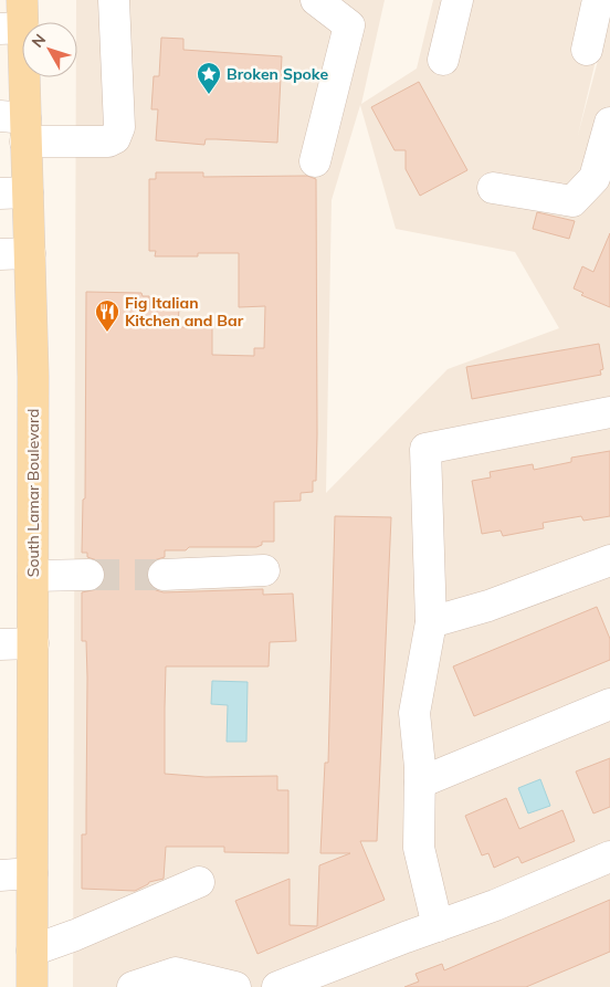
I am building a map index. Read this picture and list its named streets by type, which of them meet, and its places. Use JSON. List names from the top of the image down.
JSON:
{
  "streets": {
    "main road": ["South Lamar Boulevard"]
  },
  "places": {
    "place": ["Broken Spoke"],
    "restaurant": ["Fig Italian Kitchen and Bar"]
  },
  "north": "top left"
}
